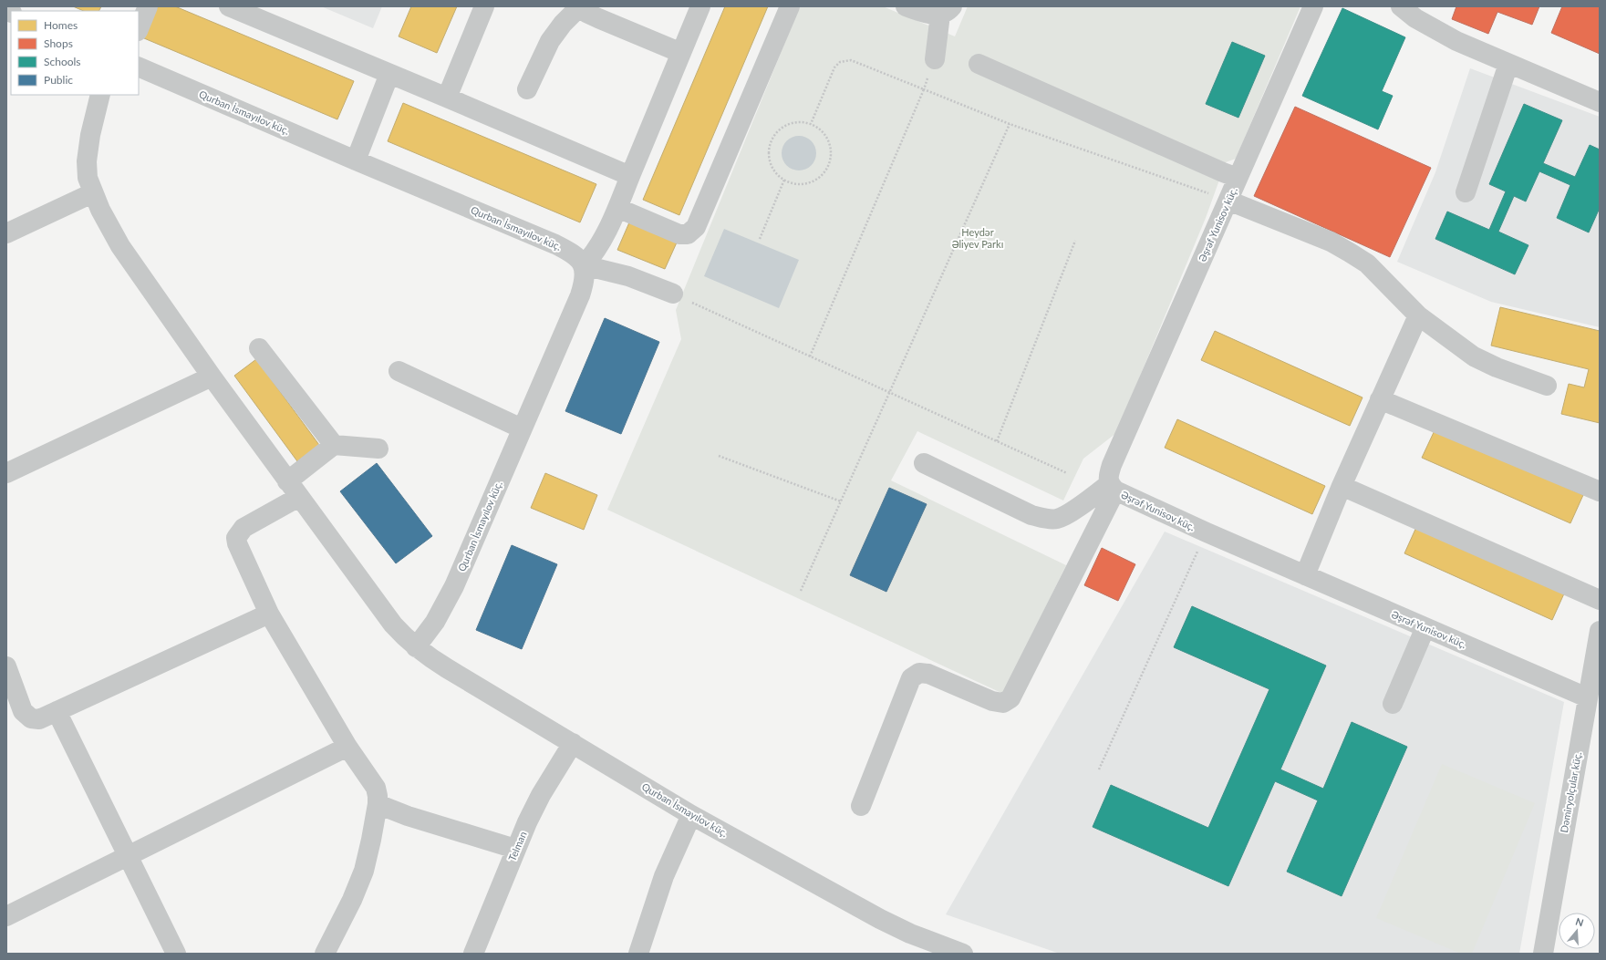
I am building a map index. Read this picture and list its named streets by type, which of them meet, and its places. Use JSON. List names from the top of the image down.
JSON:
{
  "streets": {
    "street": [
      "Qurban İsmayılov küç.",
      "Əşrəf Yunisov küç.",
      "Dəmiryolçular küç.",
      "Telman"
    ]
  },
  "crossings": [
    ["Qurban İsmayılov küç.", "Telman"],
    ["Əşrəf Yunisov küç.", "Dəmiryolçular küç."]
  ],
  "parks": ["Heydər Əliyev Parkı"],
  "legend": [
    "Homes",
    "Shops",
    "Schools",
    "Public"
  ],
  "north": "top"
}
